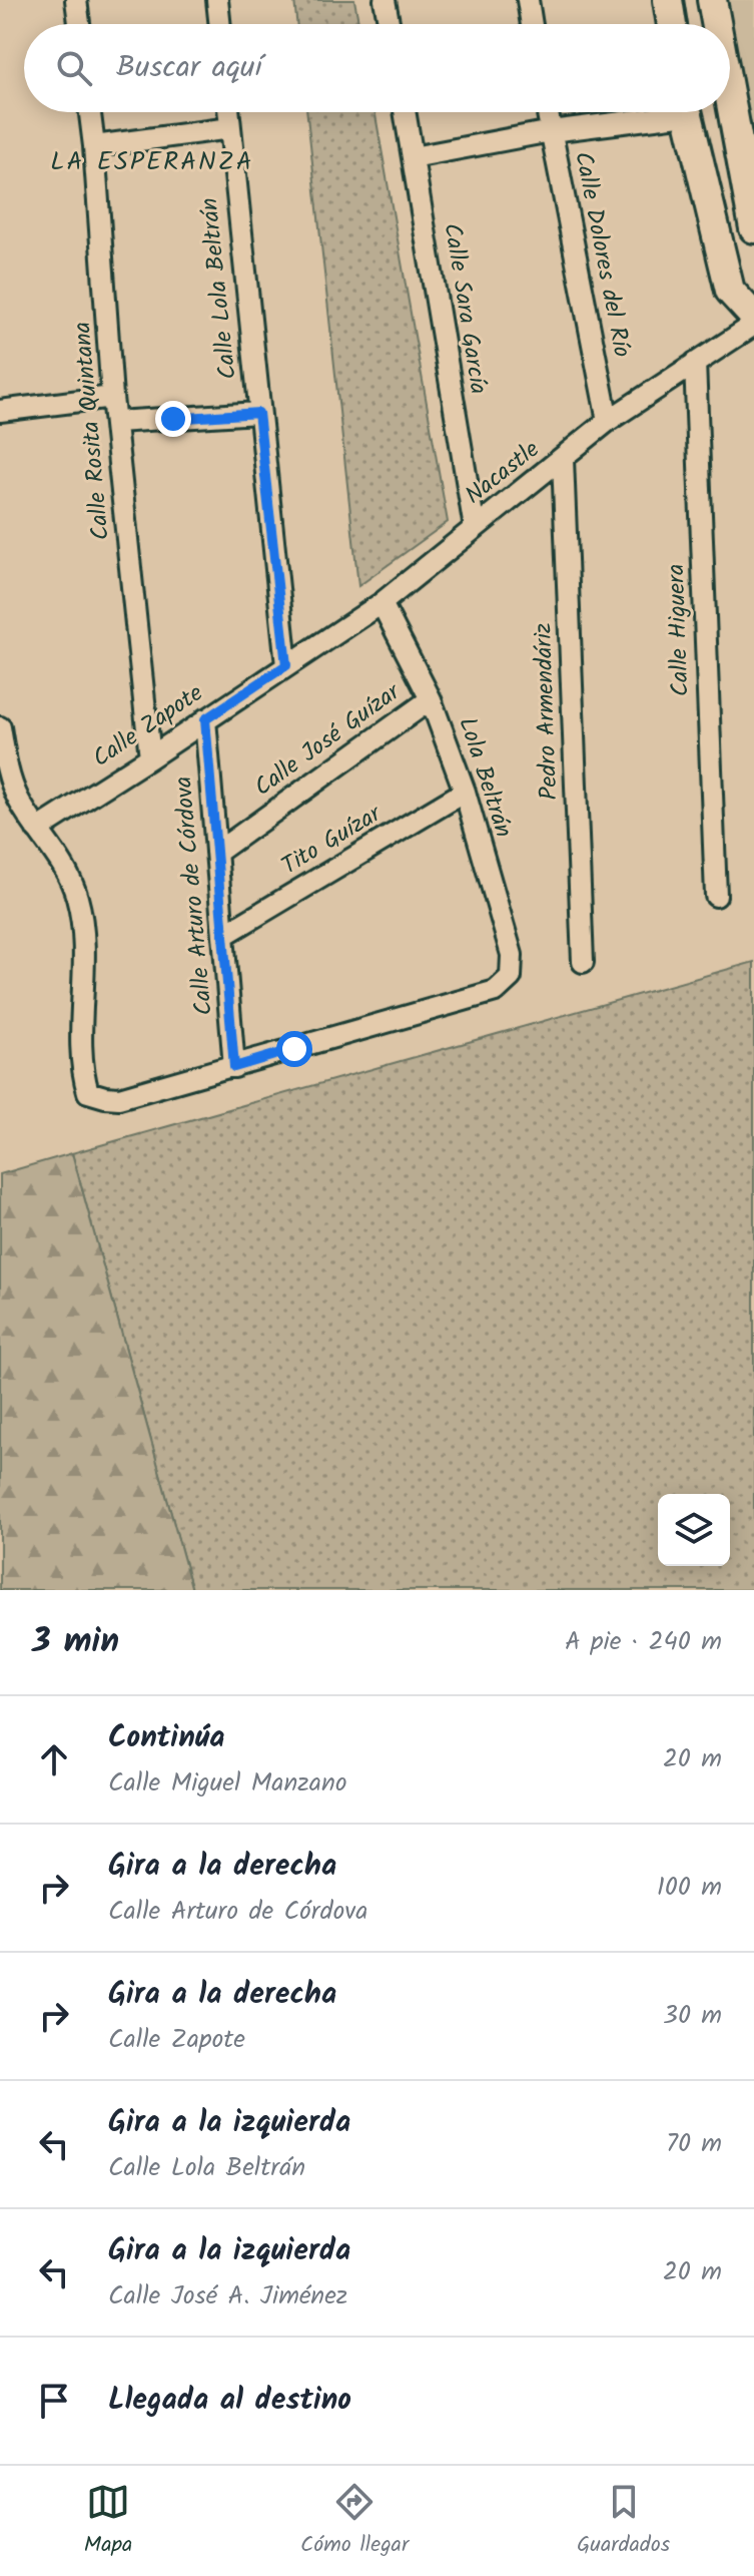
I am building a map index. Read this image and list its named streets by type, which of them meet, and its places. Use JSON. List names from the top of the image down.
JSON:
{
  "streets": {
    "street": [
      "Calle Dolores del Río",
      "Calle Lola Beltrán",
      "Calle Sara García",
      "Calle Rosita Quintana",
      "Nacastle",
      "Calle Higuera",
      "Pedro Armendáriz",
      "Calle Zapote",
      "Calle José Guízar",
      "Lola Beltrán",
      "Tito Guízar",
      "Calle Arturo de Córdova"
    ]
  },
  "crossings": [
    ["Calle Dolores del Río", "Nacastle"],
    ["Calle Lola Beltrán", "Nacastle"],
    ["Calle Lola Beltrán", "Calle Zapote"],
    ["Calle Sara García", "Nacastle"],
    ["Calle Rosita Quintana", "Calle Zapote"],
    ["Nacastle", "Calle Higuera"],
    ["Nacastle", "Pedro Armendáriz"],
    ["Nacastle", "Calle Zapote"],
    ["Nacastle", "Lola Beltrán"],
    ["Calle Zapote", "Calle Arturo de Córdova"],
    ["Calle José Guízar", "Lola Beltrán"],
    ["Calle José Guízar", "Calle Arturo de Córdova"],
    ["Lola Beltrán", "Tito Guízar"],
    ["Lola Beltrán", "Calle Arturo de Córdova"],
    ["Tito Guízar", "Calle Arturo de Córdova"]
  ],
  "districts": ["LA ESPERANZA"],
  "page": {
    "search": "Buscar aquí",
    "heading": ["3 min", "A pie · 240 m"],
    "list": [
      ["Continúa", "Calle Miguel Manzano", "20 m"],
      ["Gira a la derecha", "Calle Arturo de Córdova", "100 m"],
      ["Gira a la derecha", "Calle Zapote", "30 m"],
      ["Gira a la izquierda", "Calle Lola Beltrán", "70 m"],
      ["Gira a la izquierda", "Calle José A. Jiménez", "20 m"],
      "Llegada al destino"
    ],
    "nav": ["Mapa", "Cómo llegar", "Guardados"]
  }
}
